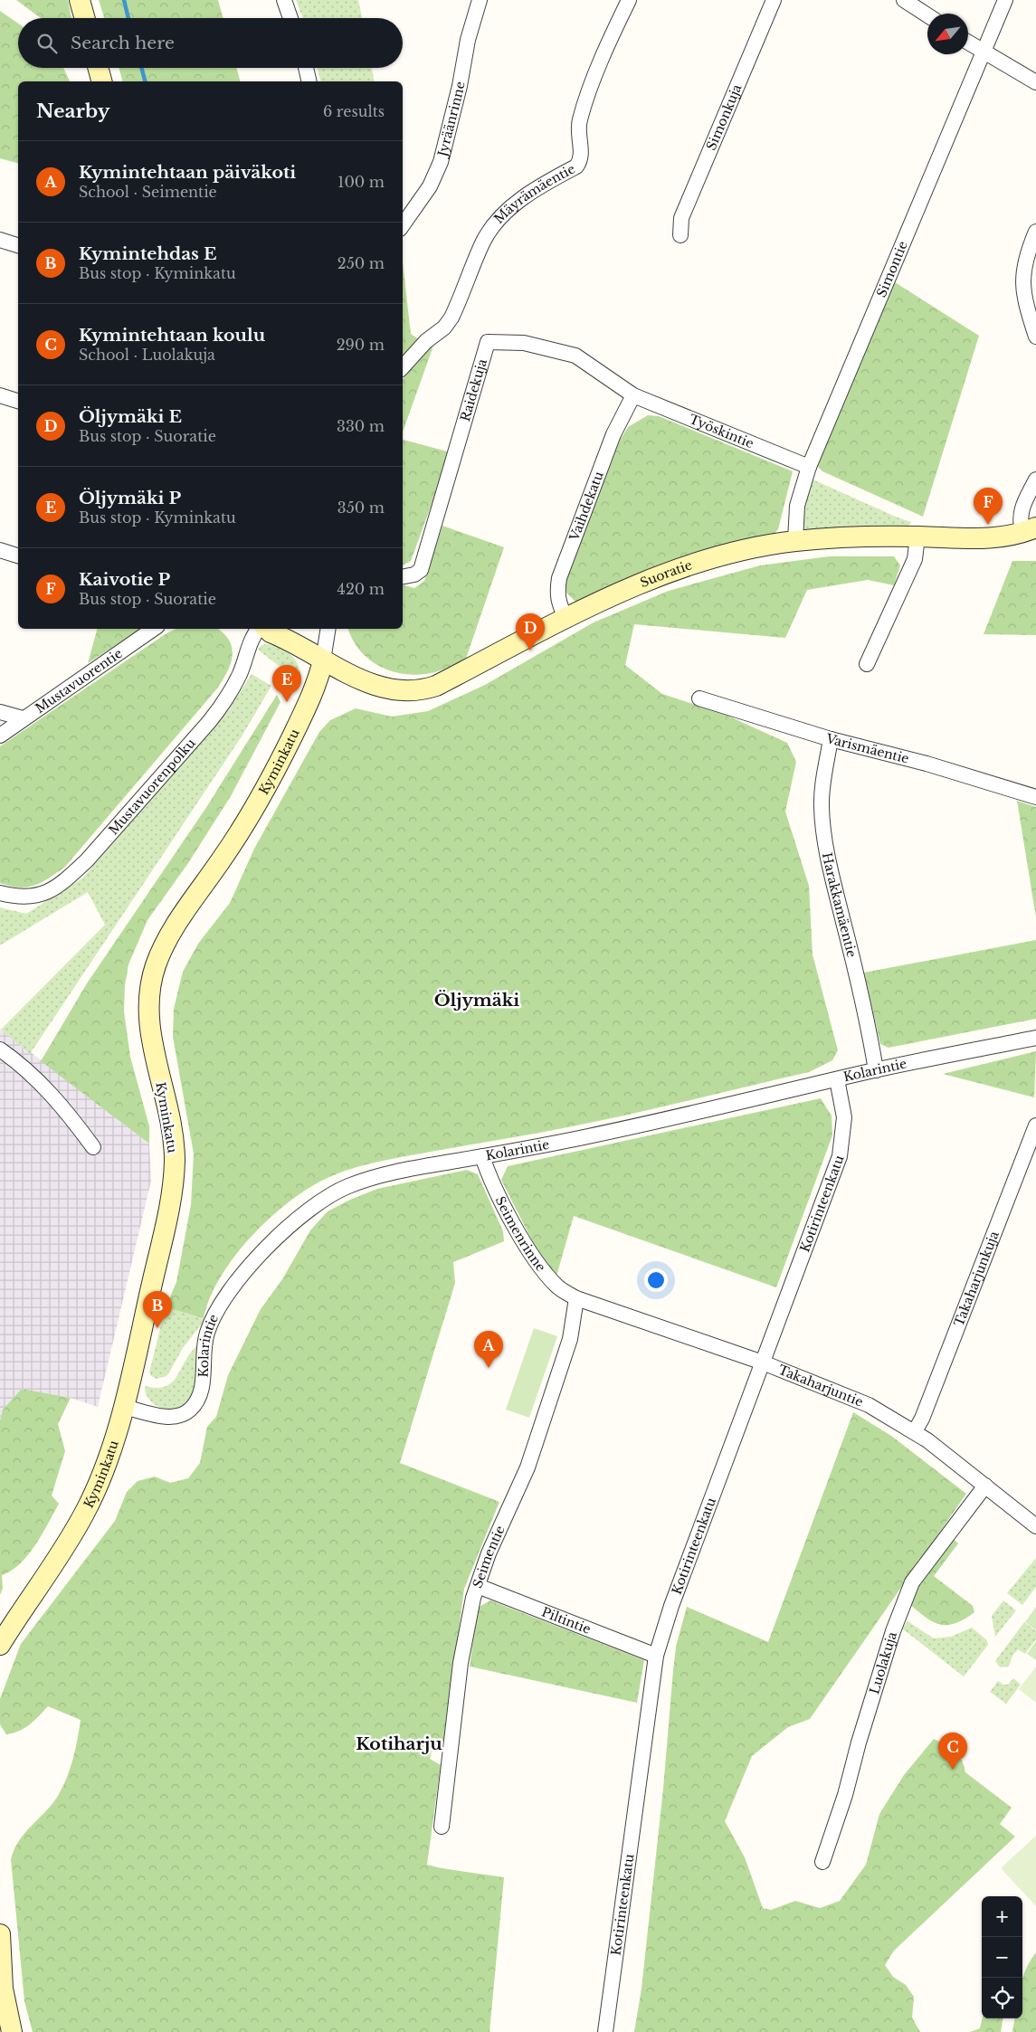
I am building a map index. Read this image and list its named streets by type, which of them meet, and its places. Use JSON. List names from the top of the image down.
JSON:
{
  "streets": {
    "street": [
      "Simonkuja",
      "Jyräänrinne",
      "Mäyrämäentie",
      "Simontie",
      "Raidekuja",
      "Työskintie",
      "Vaihdekatu",
      "Suoratie",
      "Mustavuorentie",
      "Varismäentie",
      "Kyminkatu",
      "Mustavuorenpolku",
      "Harakkamäentie",
      "Kolarintie",
      "Kotirinteenkatu",
      "Seimenrinne",
      "Takaharjunkuja",
      "Takaharjuntie",
      "Seimentie",
      "Piltintie",
      "Luolakuja"
    ]
  },
  "crossings": [
    ["Simontie", "Työskintie"],
    ["Simontie", "Suoratie"],
    ["Raidekuja", "Työskintie"],
    ["Raidekuja", "Vaihdekatu"],
    ["Työskintie", "Vaihdekatu"],
    ["Vaihdekatu", "Suoratie"],
    ["Suoratie", "Kyminkatu"],
    ["Varismäentie", "Harakkamäentie"],
    ["Kyminkatu", "Kolarintie"],
    ["Harakkamäentie", "Kolarintie"],
    ["Kolarintie", "Kotirinteenkatu"],
    ["Kolarintie", "Seimenrinne"],
    ["Kotirinteenkatu", "Takaharjuntie"],
    ["Kotirinteenkatu", "Piltintie"],
    ["Seimenrinne", "Takaharjuntie"],
    ["Seimenrinne", "Seimentie"],
    ["Takaharjunkuja", "Takaharjuntie"],
    ["Takaharjuntie", "Seimentie"],
    ["Takaharjuntie", "Luolakuja"],
    ["Seimentie", "Piltintie"]
  ],
  "districts": ["Öljymäki", "Kotiharju"],
  "north": "bottom left",
  "page": {
    "search": "Search here",
    "heading": ["Nearby", "6 results"],
    "list": [
      {
        "mark": "A",
        "name": "Kymintehtaan päiväkoti",
        "note": "School · Seimentie",
        "value": "100 m"
      },
      {
        "mark": "B",
        "name": "Kymintehdas E",
        "note": "Bus stop · Kyminkatu",
        "value": "250 m"
      },
      {
        "mark": "C",
        "name": "Kymintehtaan koulu",
        "note": "School · Luolakuja",
        "value": "290 m"
      },
      {
        "mark": "D",
        "name": "Öljymäki E",
        "note": "Bus stop · Suoratie",
        "value": "330 m"
      },
      {
        "mark": "E",
        "name": "Öljymäki P",
        "note": "Bus stop · Kyminkatu",
        "value": "350 m"
      },
      {
        "mark": "F",
        "name": "Kaivotie P",
        "note": "Bus stop · Suoratie",
        "value": "420 m"
      }
    ],
    "pins": [
      "F",
      "D",
      "E",
      "B",
      "A",
      "C"
    ],
    "map_buttons": ["+", "−"]
  }
}
